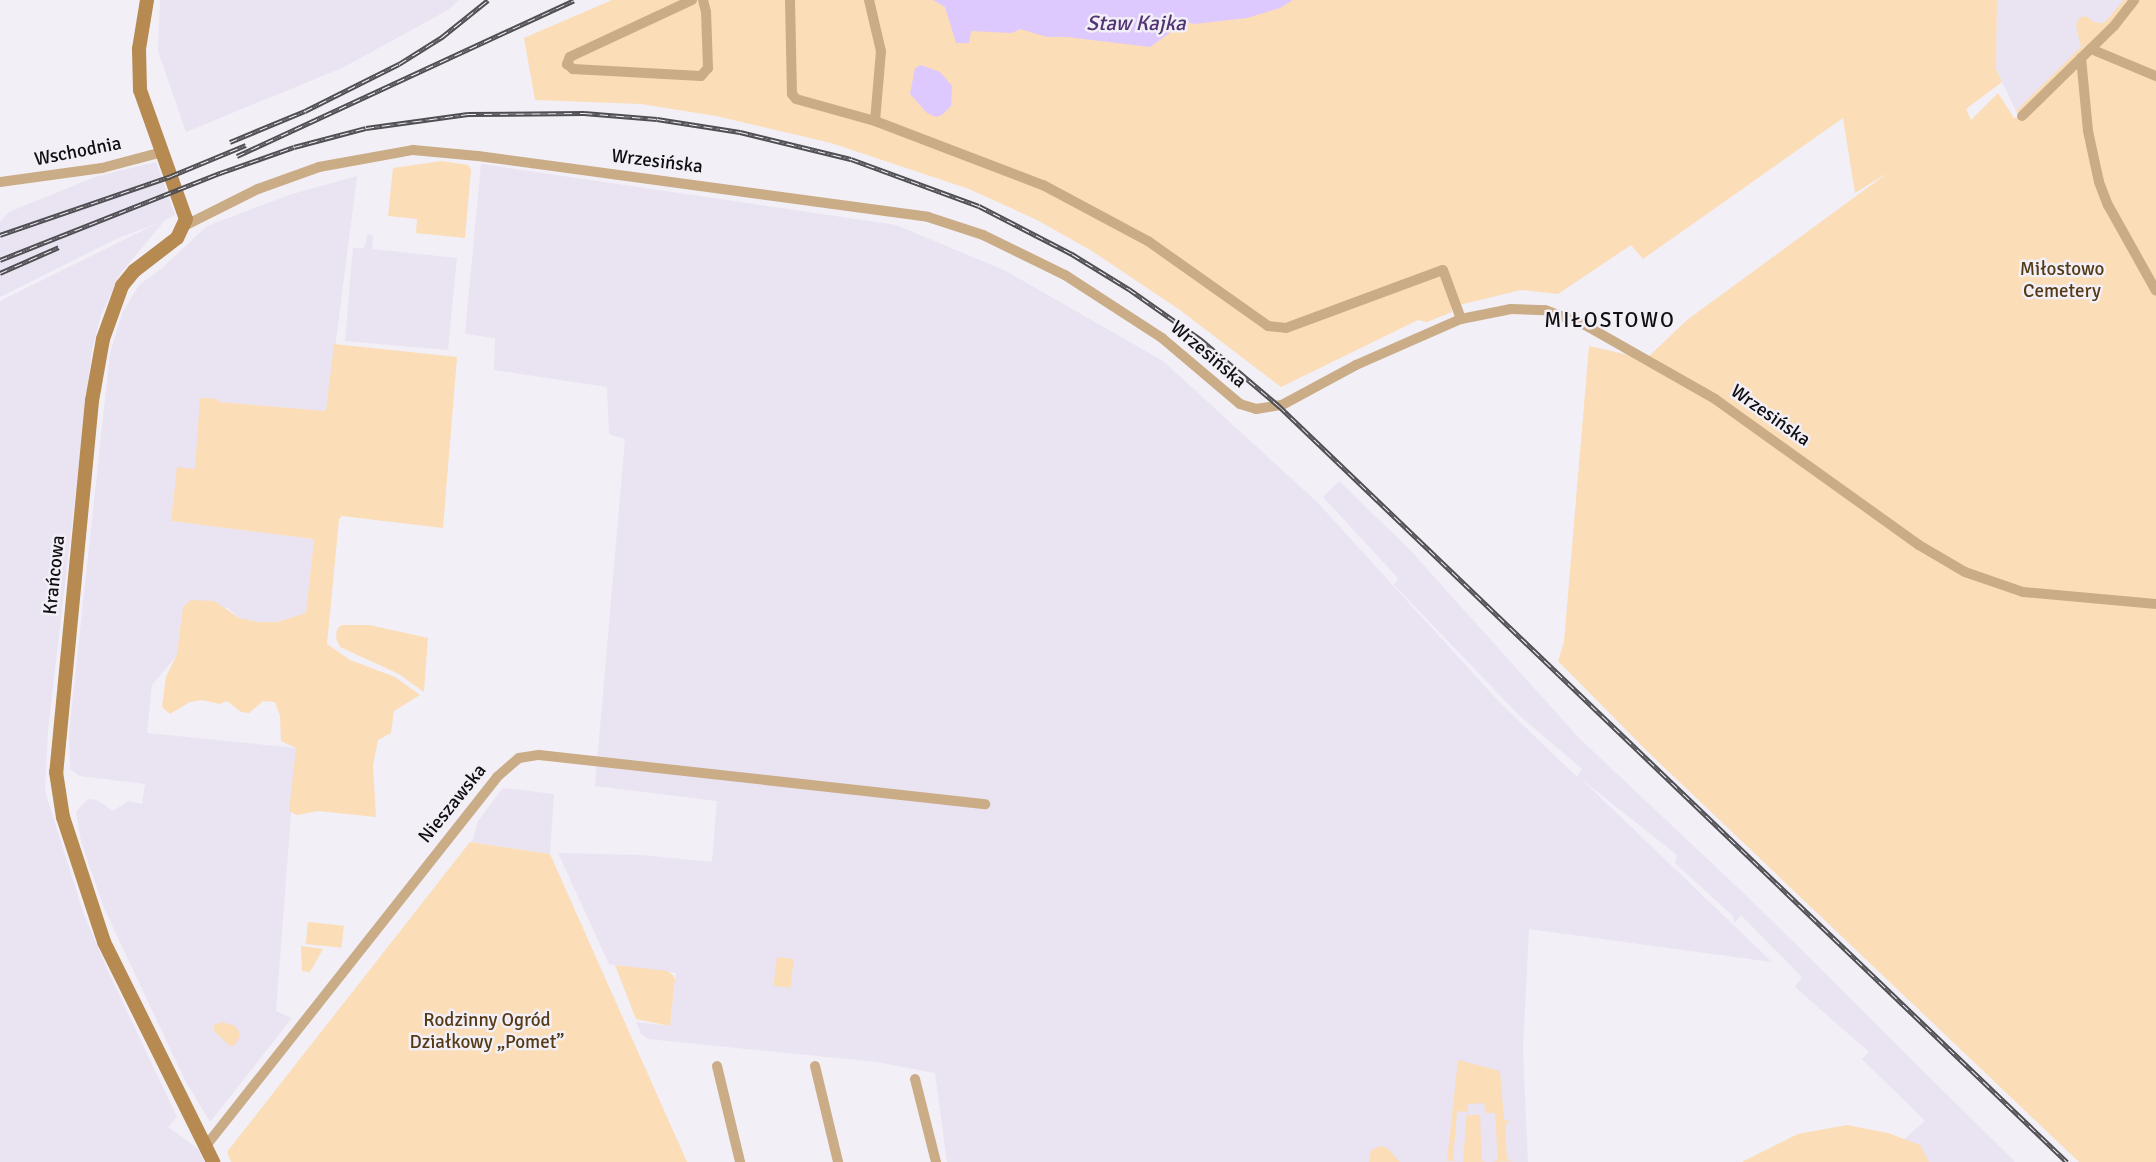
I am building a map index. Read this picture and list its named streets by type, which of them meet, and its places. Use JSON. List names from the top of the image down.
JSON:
{
  "streets": {
    "street": [
      "Wschodnia",
      "Wrzesińska",
      "Krańcowa",
      "Nieszawska"
    ]
  },
  "crossings": [
    ["Wrzesińska", "Krańcowa"],
    ["Krańcowa", "Nieszawska"]
  ],
  "districts": ["MIŁOSTOWO"],
  "water": ["Staw Kajka"],
  "parks": ["Miłostowo Cemetery", "Rodzinny Ogród Działkowy „Pomet”"]
}
